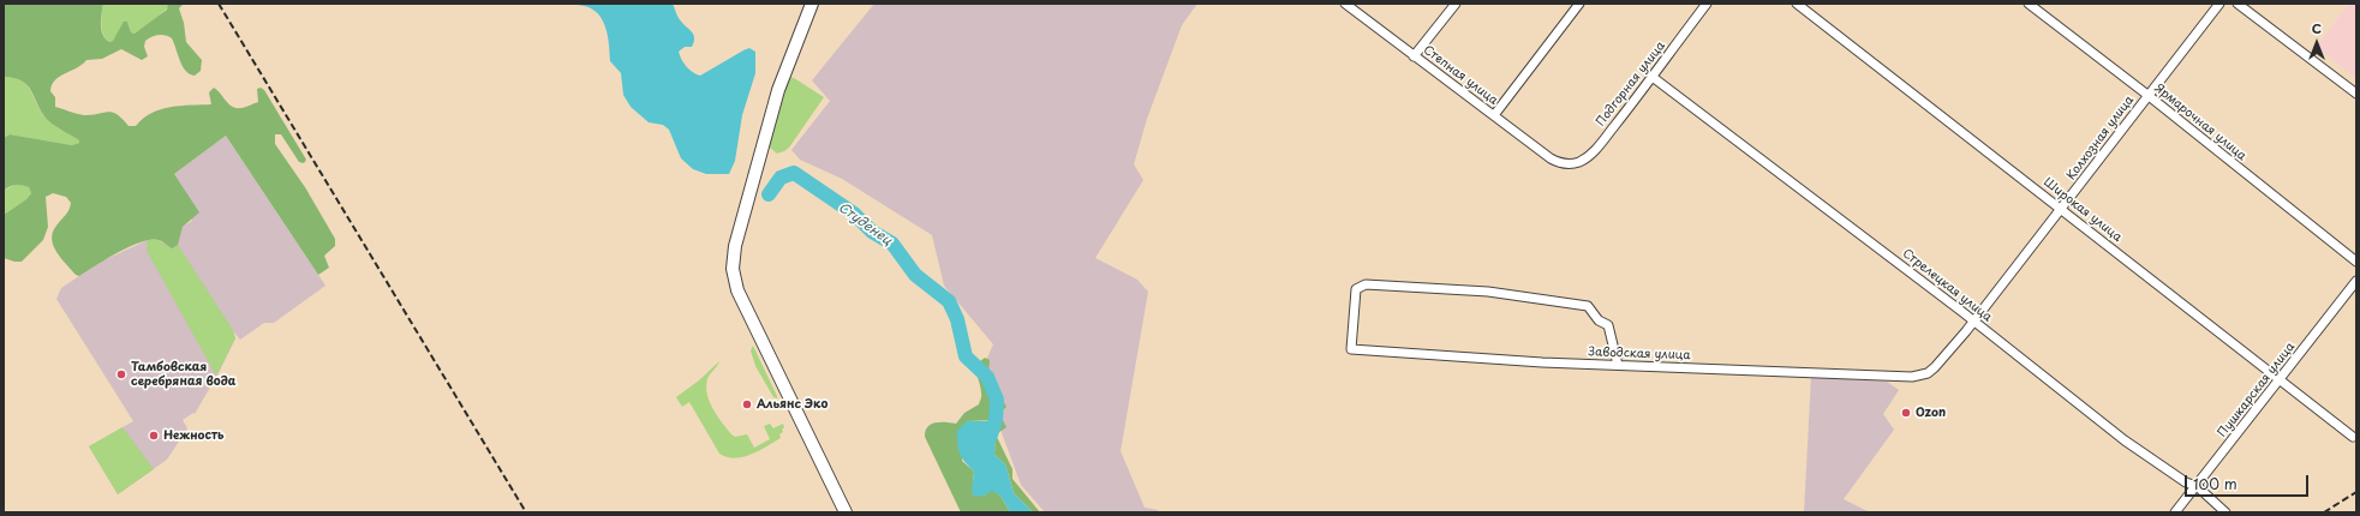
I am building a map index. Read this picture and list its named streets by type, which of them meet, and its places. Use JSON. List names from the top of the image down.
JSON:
{
  "streets": {
    "street": [
      "Степная улица",
      "Подгорная улица",
      "Ярмарочная улица",
      "Колхозная улица",
      "Широкая улица",
      "Стрелецкая улица",
      "Заводская улица",
      "Пушкарская улица"
    ]
  },
  "crossings": [
    ["Степная улица", "Подгорная улица"],
    ["Подгорная улица", "Стрелецкая улица"],
    ["Ярмарочная улица", "Колхозная улица"],
    ["Колхозная улица", "Широкая улица"],
    ["Колхозная улица", "Стрелецкая улица"],
    ["Колхозная улица", "Заводская улица"],
    ["Широкая улица", "Пушкарская улица"],
    ["Стрелецкая улица", "Пушкарская улица"]
  ],
  "water": ["Студенец"],
  "places": [
    "Тамбовская серебряная вода",
    "Альянс Эко",
    "Ozon",
    "Нежность"
  ],
  "scale_bar": "100 m",
  "north": "top"
}
